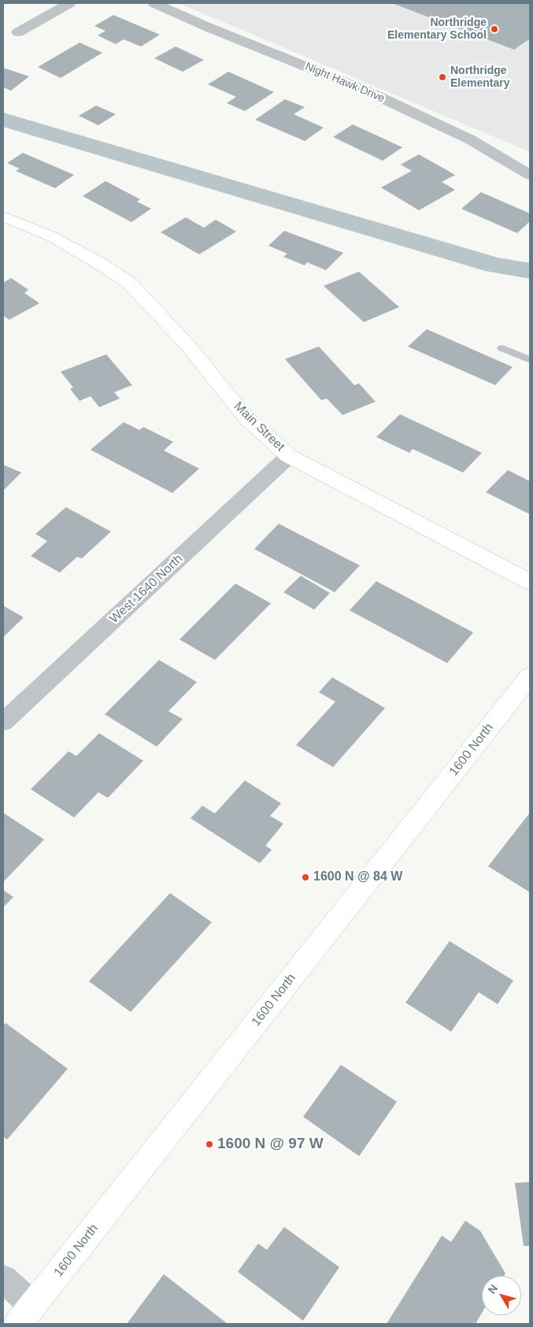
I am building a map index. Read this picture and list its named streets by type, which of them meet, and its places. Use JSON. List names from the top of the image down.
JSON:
{
  "streets": {
    "street": [
      "Night Hawk Drive",
      "Main Street",
      "West 1640 North",
      "1600 North"
    ]
  },
  "crossings": [
    ["Main Street", "West 1640 North"]
  ],
  "places": [
    "Northridge Elementary School",
    "Northridge Elementary",
    "1600 N @ 84 W",
    "1600 N @ 97 W"
  ],
  "north": "top left"
}
